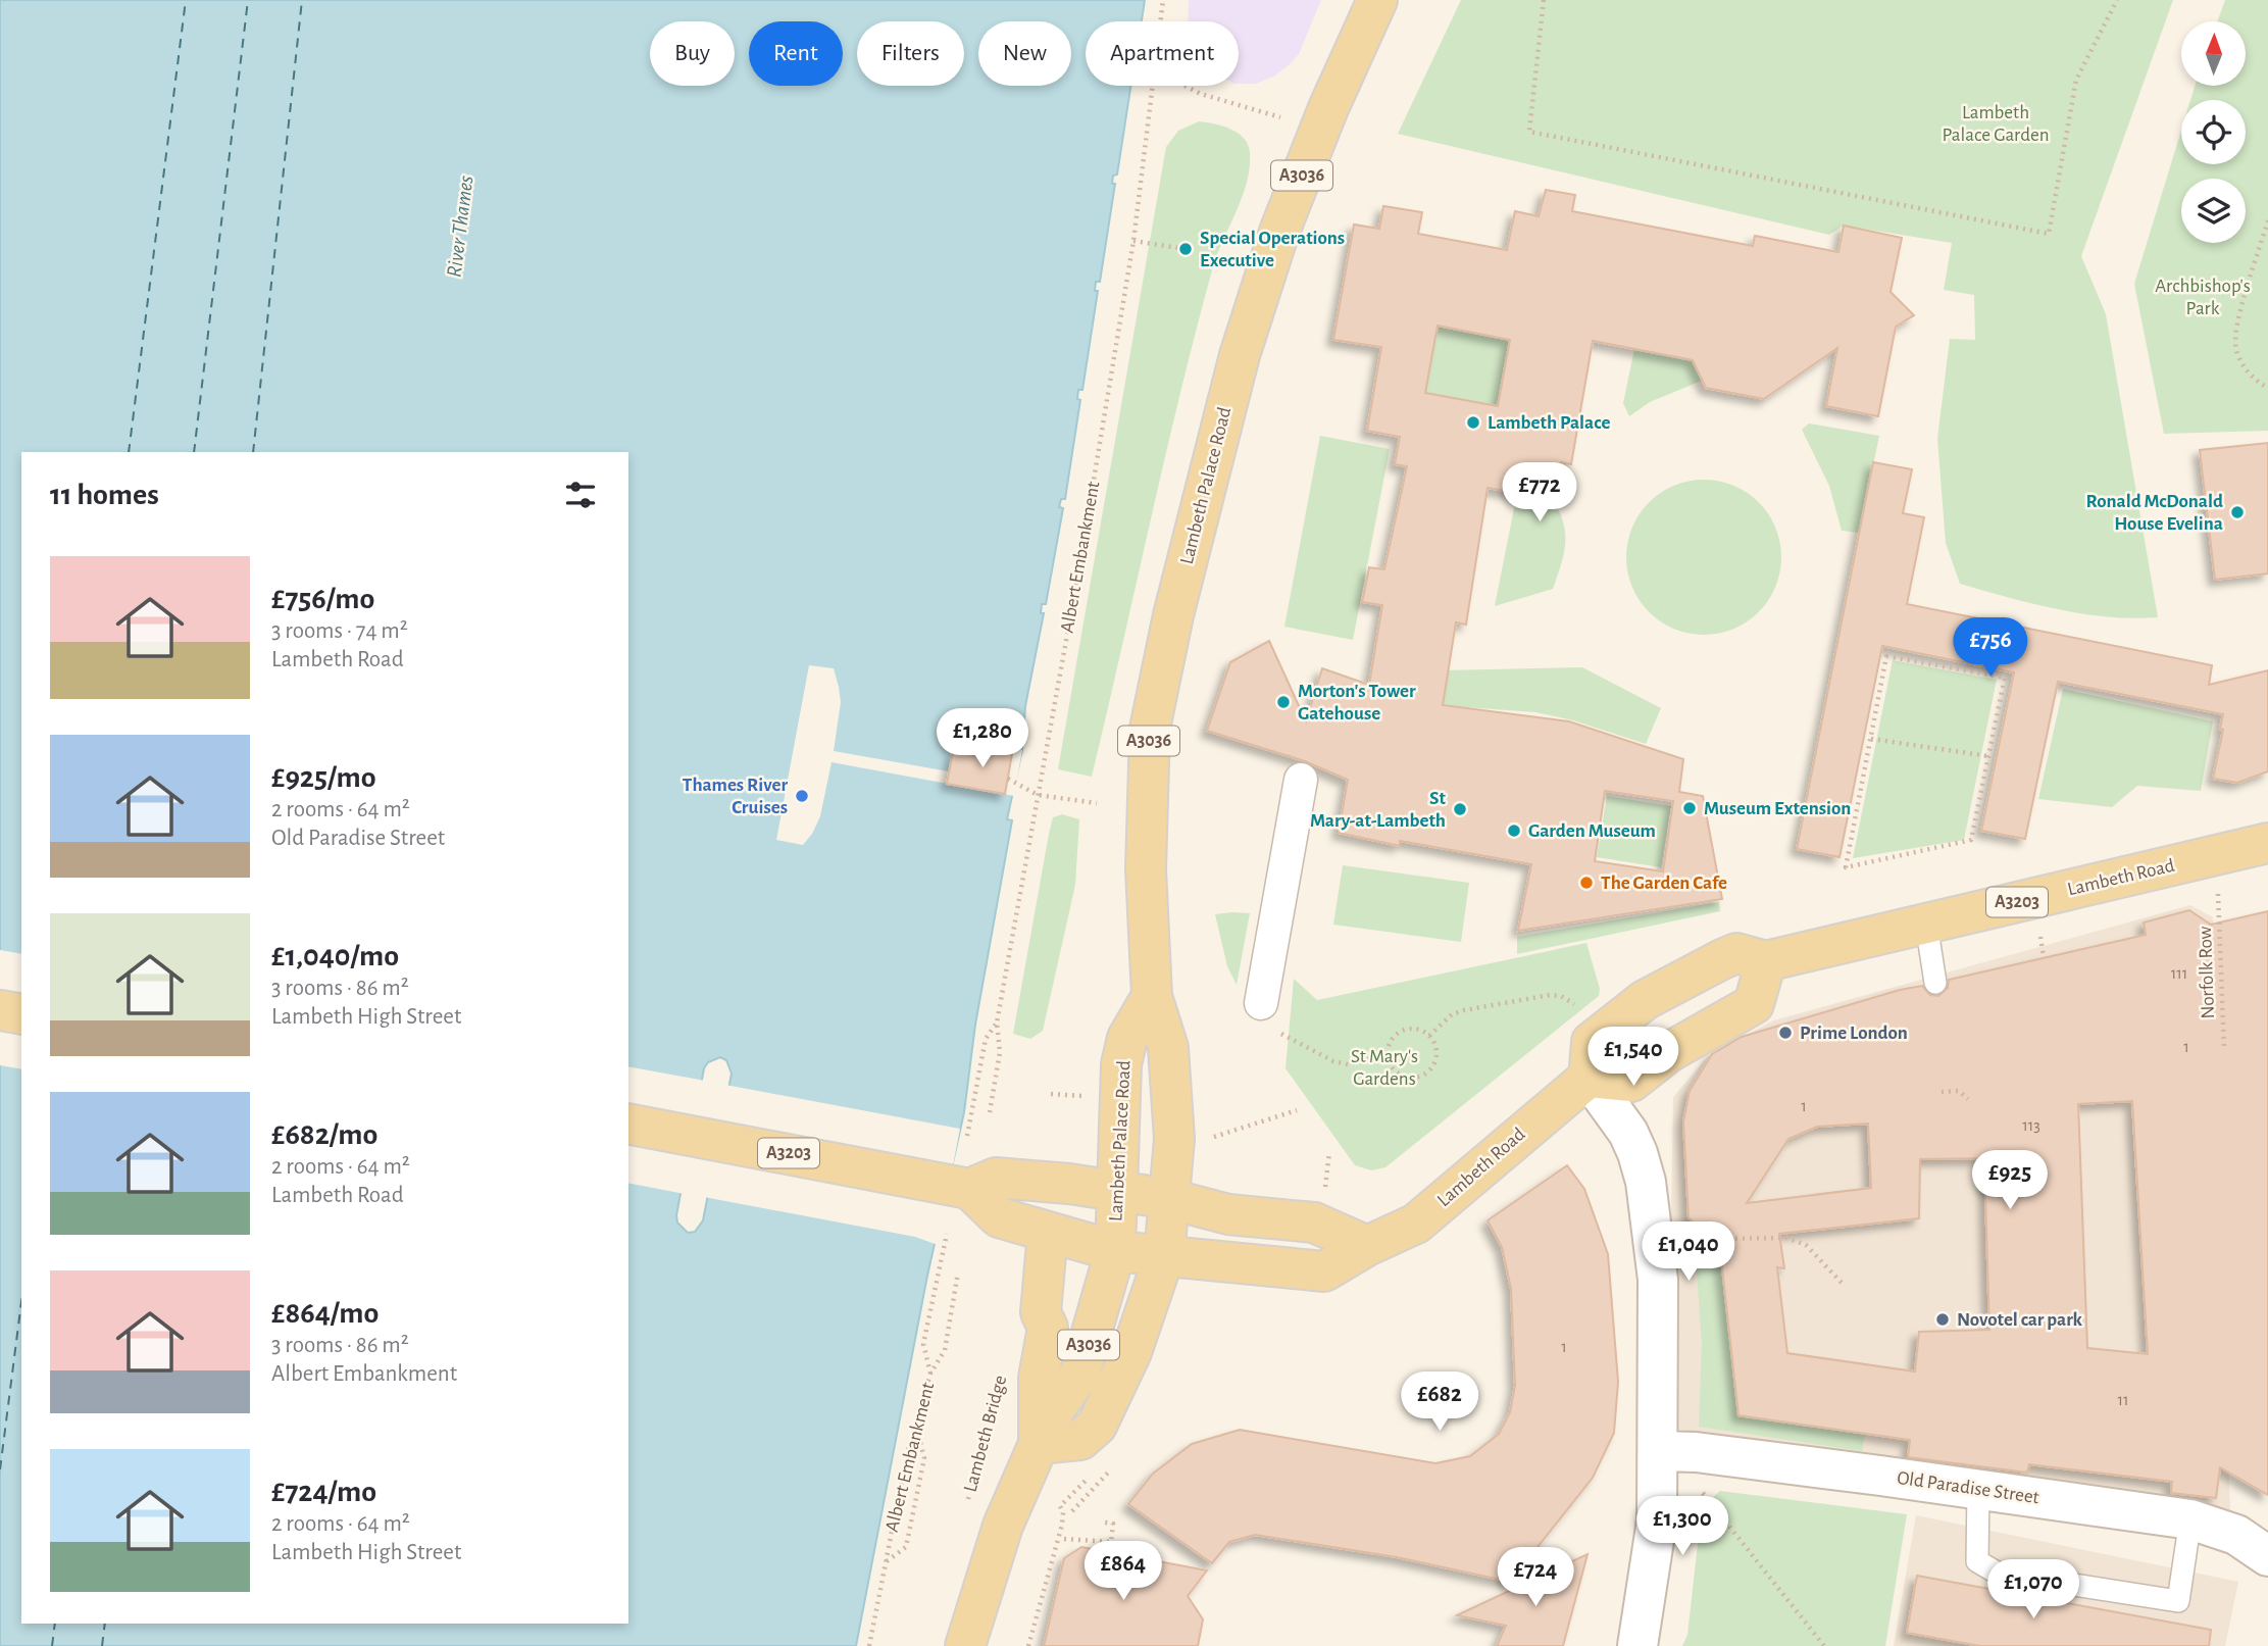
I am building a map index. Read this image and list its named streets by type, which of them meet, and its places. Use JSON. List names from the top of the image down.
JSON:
{
  "streets": {
    "main road": [
      "A3036",
      "Lambeth Palace Road",
      "Lambeth Road",
      "A3203"
    ],
    "street": ["Old Paradise Street"],
    "path": ["Albert Embankment", "Norfolk Row", "Lambeth Bridge"]
  },
  "crossings": [
    ["A3036", "Lambeth Palace Road"],
    ["A3036", "Lambeth Road"],
    ["Lambeth Palace Road", "Lambeth Road"]
  ],
  "water": ["River Thames"],
  "parks": ["Lambeth Palace Garden", "Archbishop's Park", "St Mary's Gardens"],
  "places": [
    "Special Operations Executive",
    "Lambeth Palace",
    "Ronald McDonald House Evelina",
    "Morton's Tower Gatehouse",
    "Thames River Cruises",
    "Museum Extension",
    "St Mary-at-Lambeth",
    "Garden Museum",
    "The Garden Cafe",
    "Prime London",
    "Novotel car park"
  ],
  "house_numbers": [
    "111",
    "1",
    "1",
    "113",
    "1",
    "11"
  ],
  "north": "top",
  "page": {
    "chip": [
      "Buy",
      "Rent",
      "Filters",
      "New",
      "Apartment"
    ],
    "heading": "11 homes",
    "price": [
      "£772",
      "£756",
      "£1,280",
      "£1,540",
      "£925",
      "£1,040",
      "£682",
      "£1,300",
      "£864",
      "£724",
      "£1,070"
    ],
    "list": [
      {
        "name": "£756/mo",
        "note": "3 rooms · 74 m² · Lambeth Road"
      },
      {
        "name": "£925/mo",
        "note": "2 rooms · 64 m² · Old Paradise Street"
      },
      {
        "name": "£1,040/mo",
        "note": "3 rooms · 86 m² · Lambeth High Street"
      },
      {
        "name": "£682/mo",
        "note": "2 rooms · 64 m² · Lambeth Road"
      },
      {
        "name": "£864/mo",
        "note": "3 rooms · 86 m² · Albert Embankment"
      },
      {
        "name": "£724/mo",
        "note": "2 rooms · 64 m² · Lambeth High Street"
      }
    ]
  }
}
